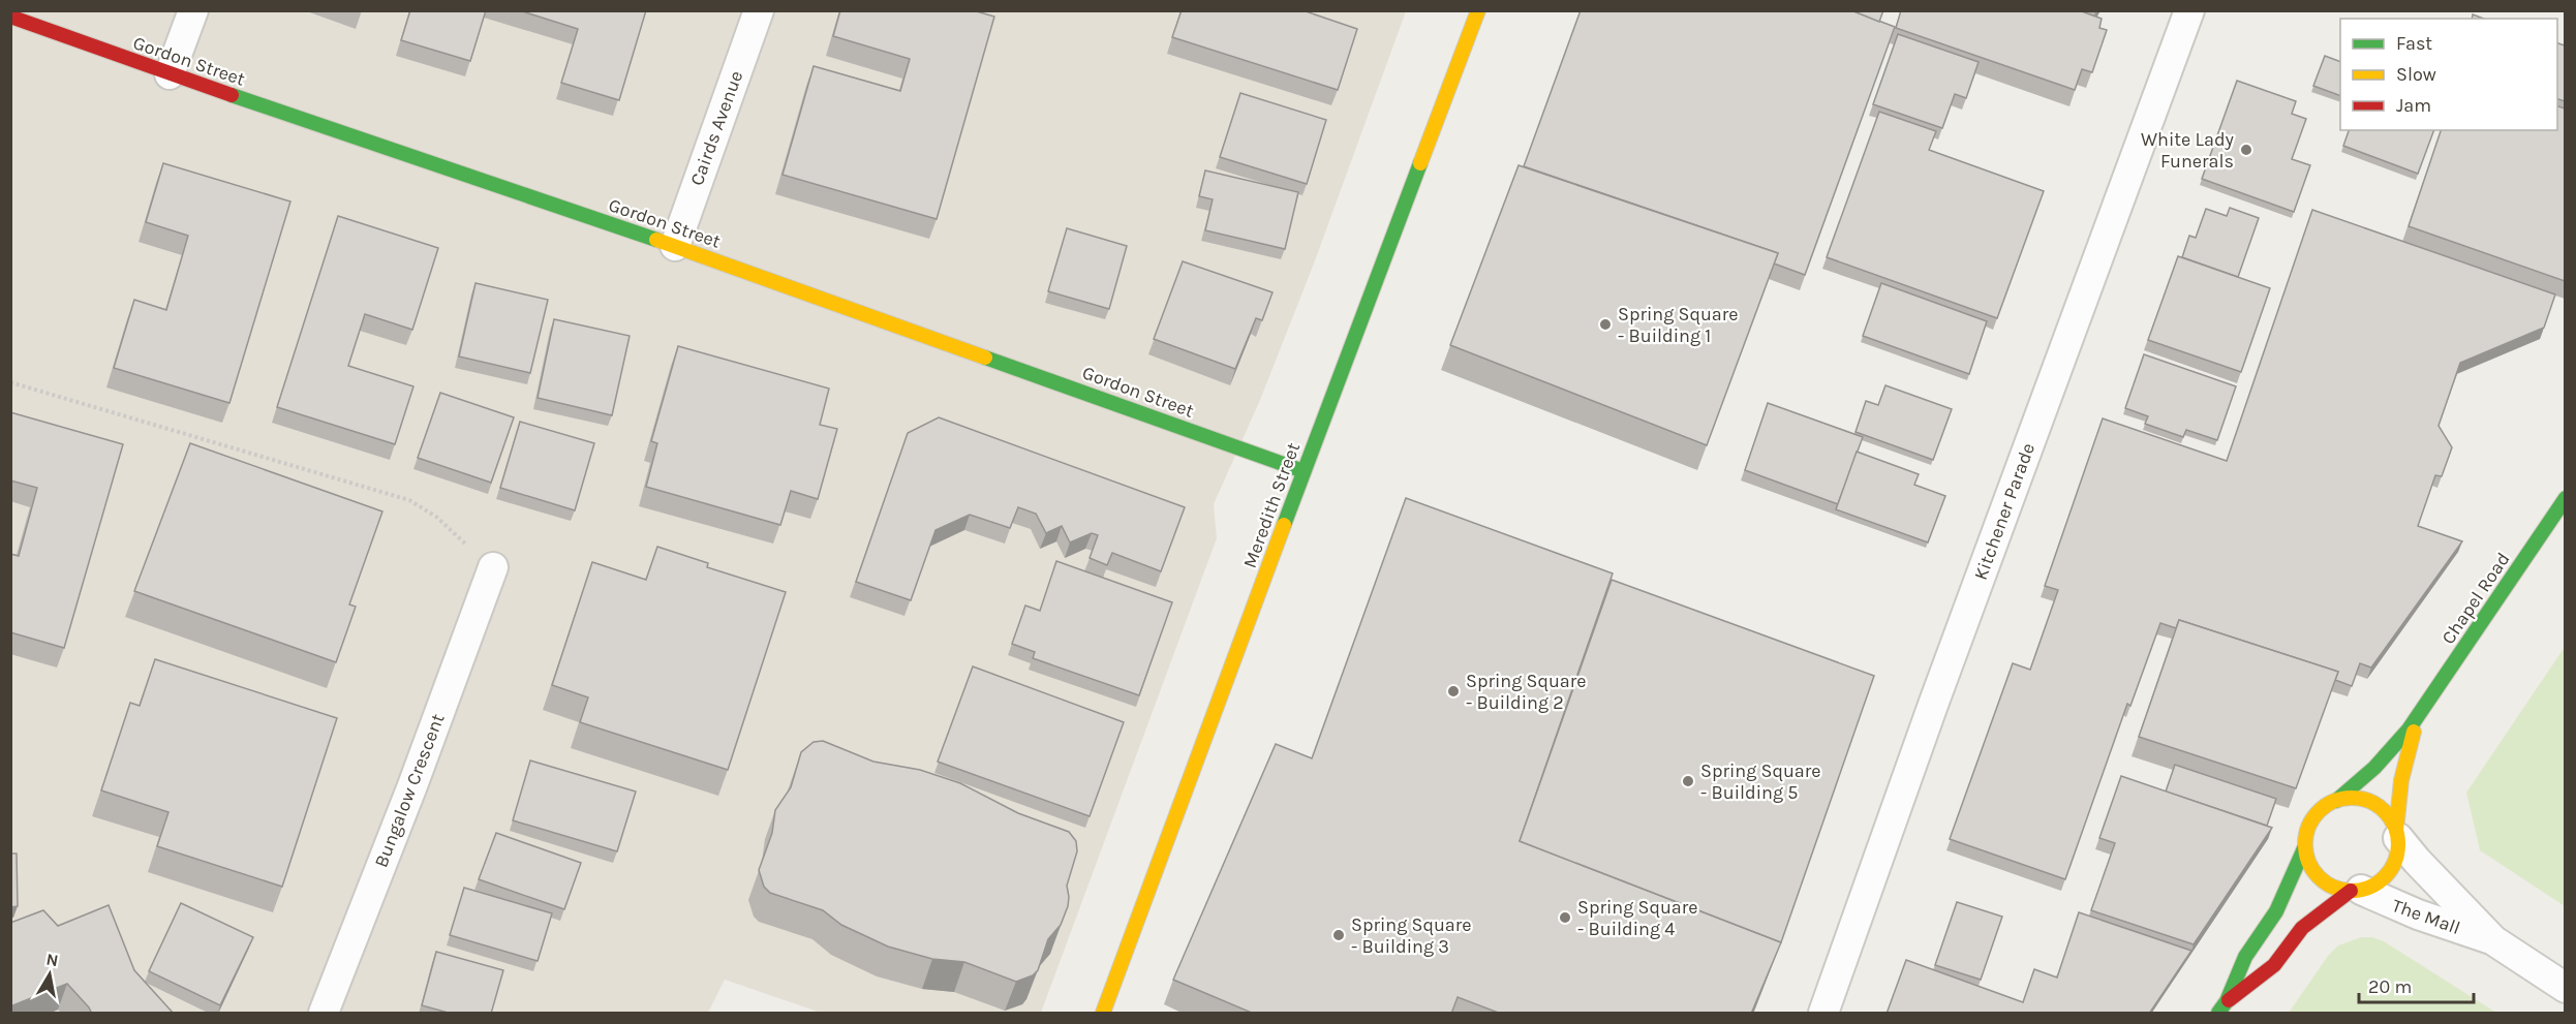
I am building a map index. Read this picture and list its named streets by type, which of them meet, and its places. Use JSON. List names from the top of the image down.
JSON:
{
  "streets": {
    "street": [
      "Gordon Street",
      "Cairds Avenue",
      "Meredith Street",
      "Kitchener Parade",
      "Chapel Road",
      "Bungalow Crescent",
      "The Mall"
    ]
  },
  "crossings": [
    ["Gordon Street", "Cairds Avenue"],
    ["Gordon Street", "Meredith Street"],
    ["Chapel Road", "The Mall"]
  ],
  "places": [
    "White Lady Funerals",
    "Spring Square - Building 1",
    "Spring Square - Building 2",
    "Spring Square - Building 5",
    "Spring Square - Building 4",
    "Spring Square - Building 3"
  ],
  "legend": ["Fast", "Slow", "Jam"],
  "scale_bar": "20 m",
  "north": "top"
}
